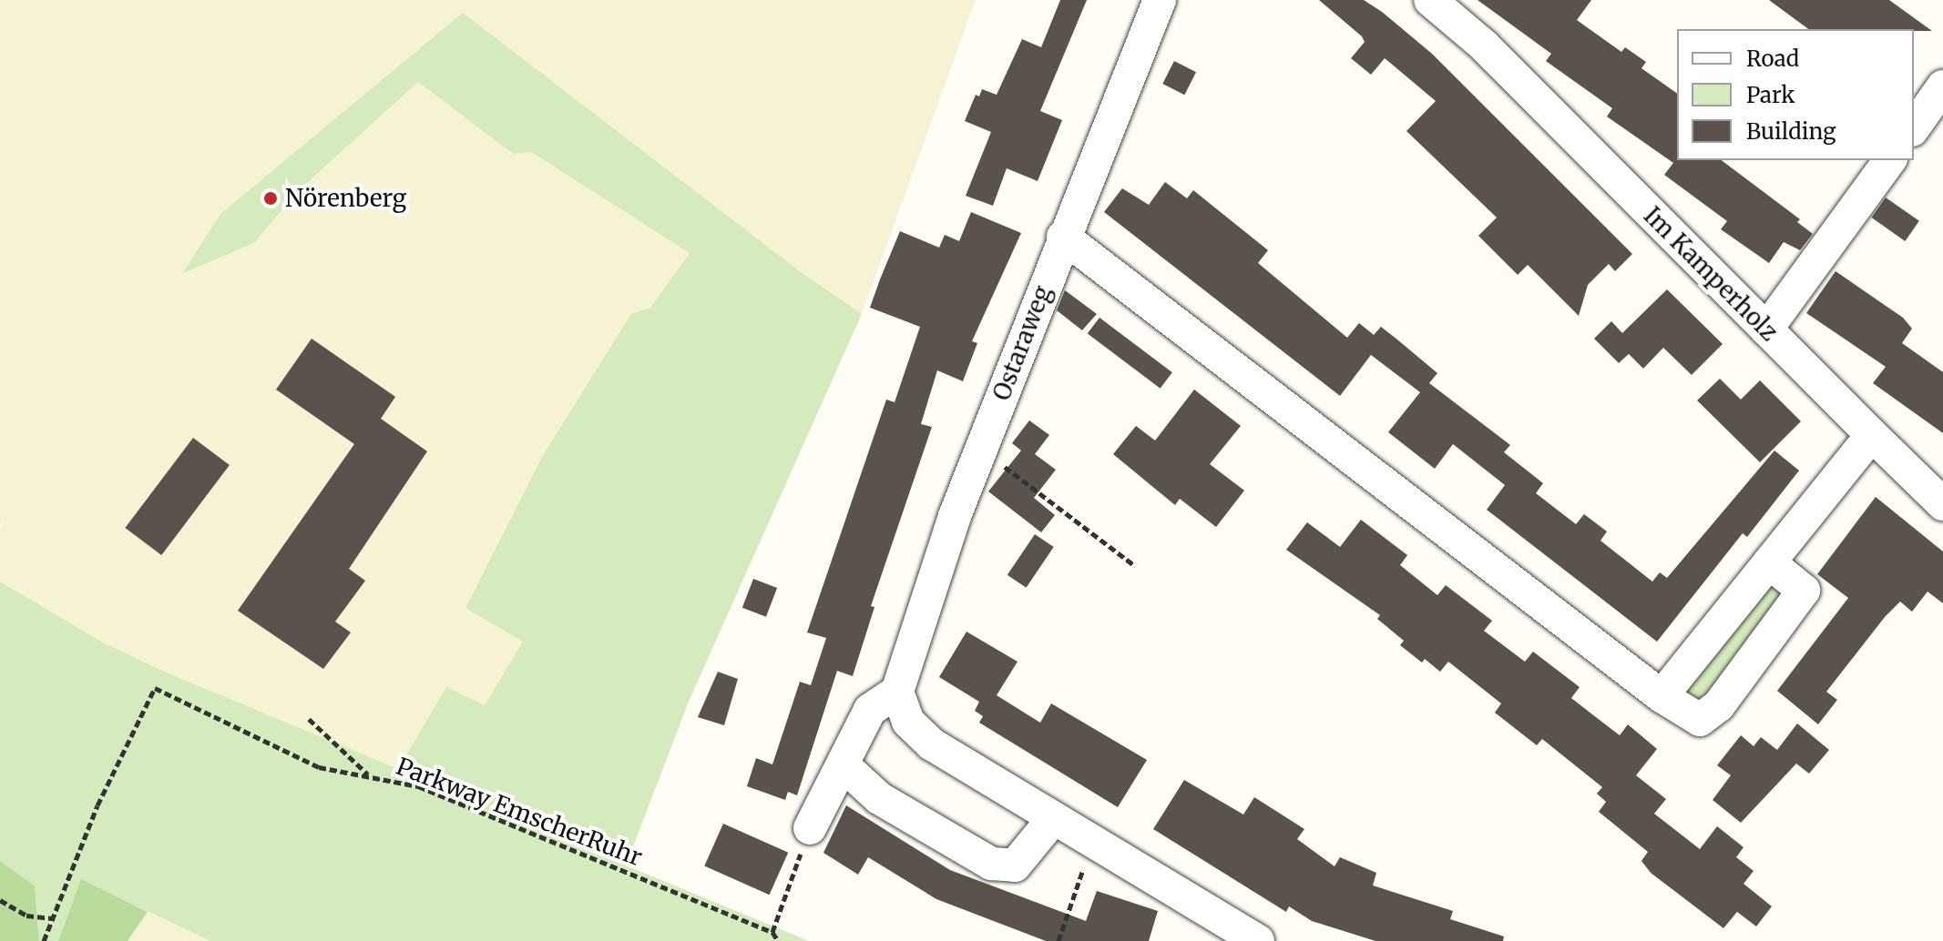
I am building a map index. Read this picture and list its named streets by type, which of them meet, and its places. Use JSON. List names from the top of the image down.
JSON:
{
  "streets": {
    "street": ["Im Kamperholz", "Ostaraweg"],
    "path": ["Parkway EmscherRuhr"]
  },
  "places": ["Nörenberg"],
  "legend": ["Road", "Park", "Building"]
}
